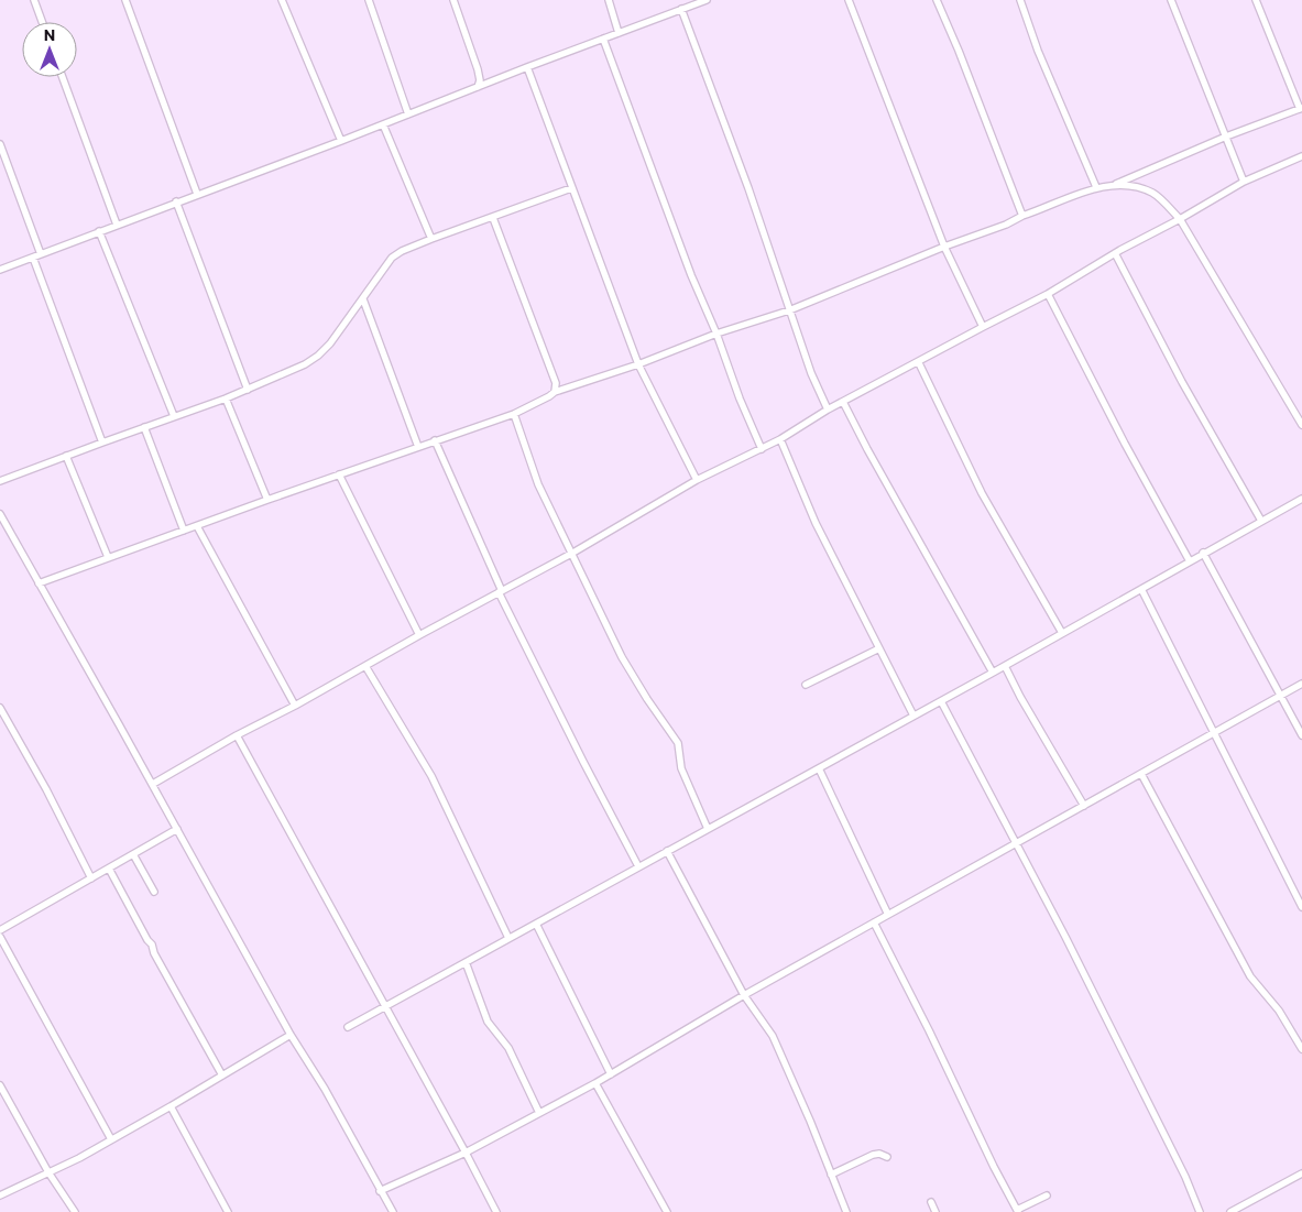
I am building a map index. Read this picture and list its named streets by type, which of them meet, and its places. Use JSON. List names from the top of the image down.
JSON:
{
  "north": "top"
}
